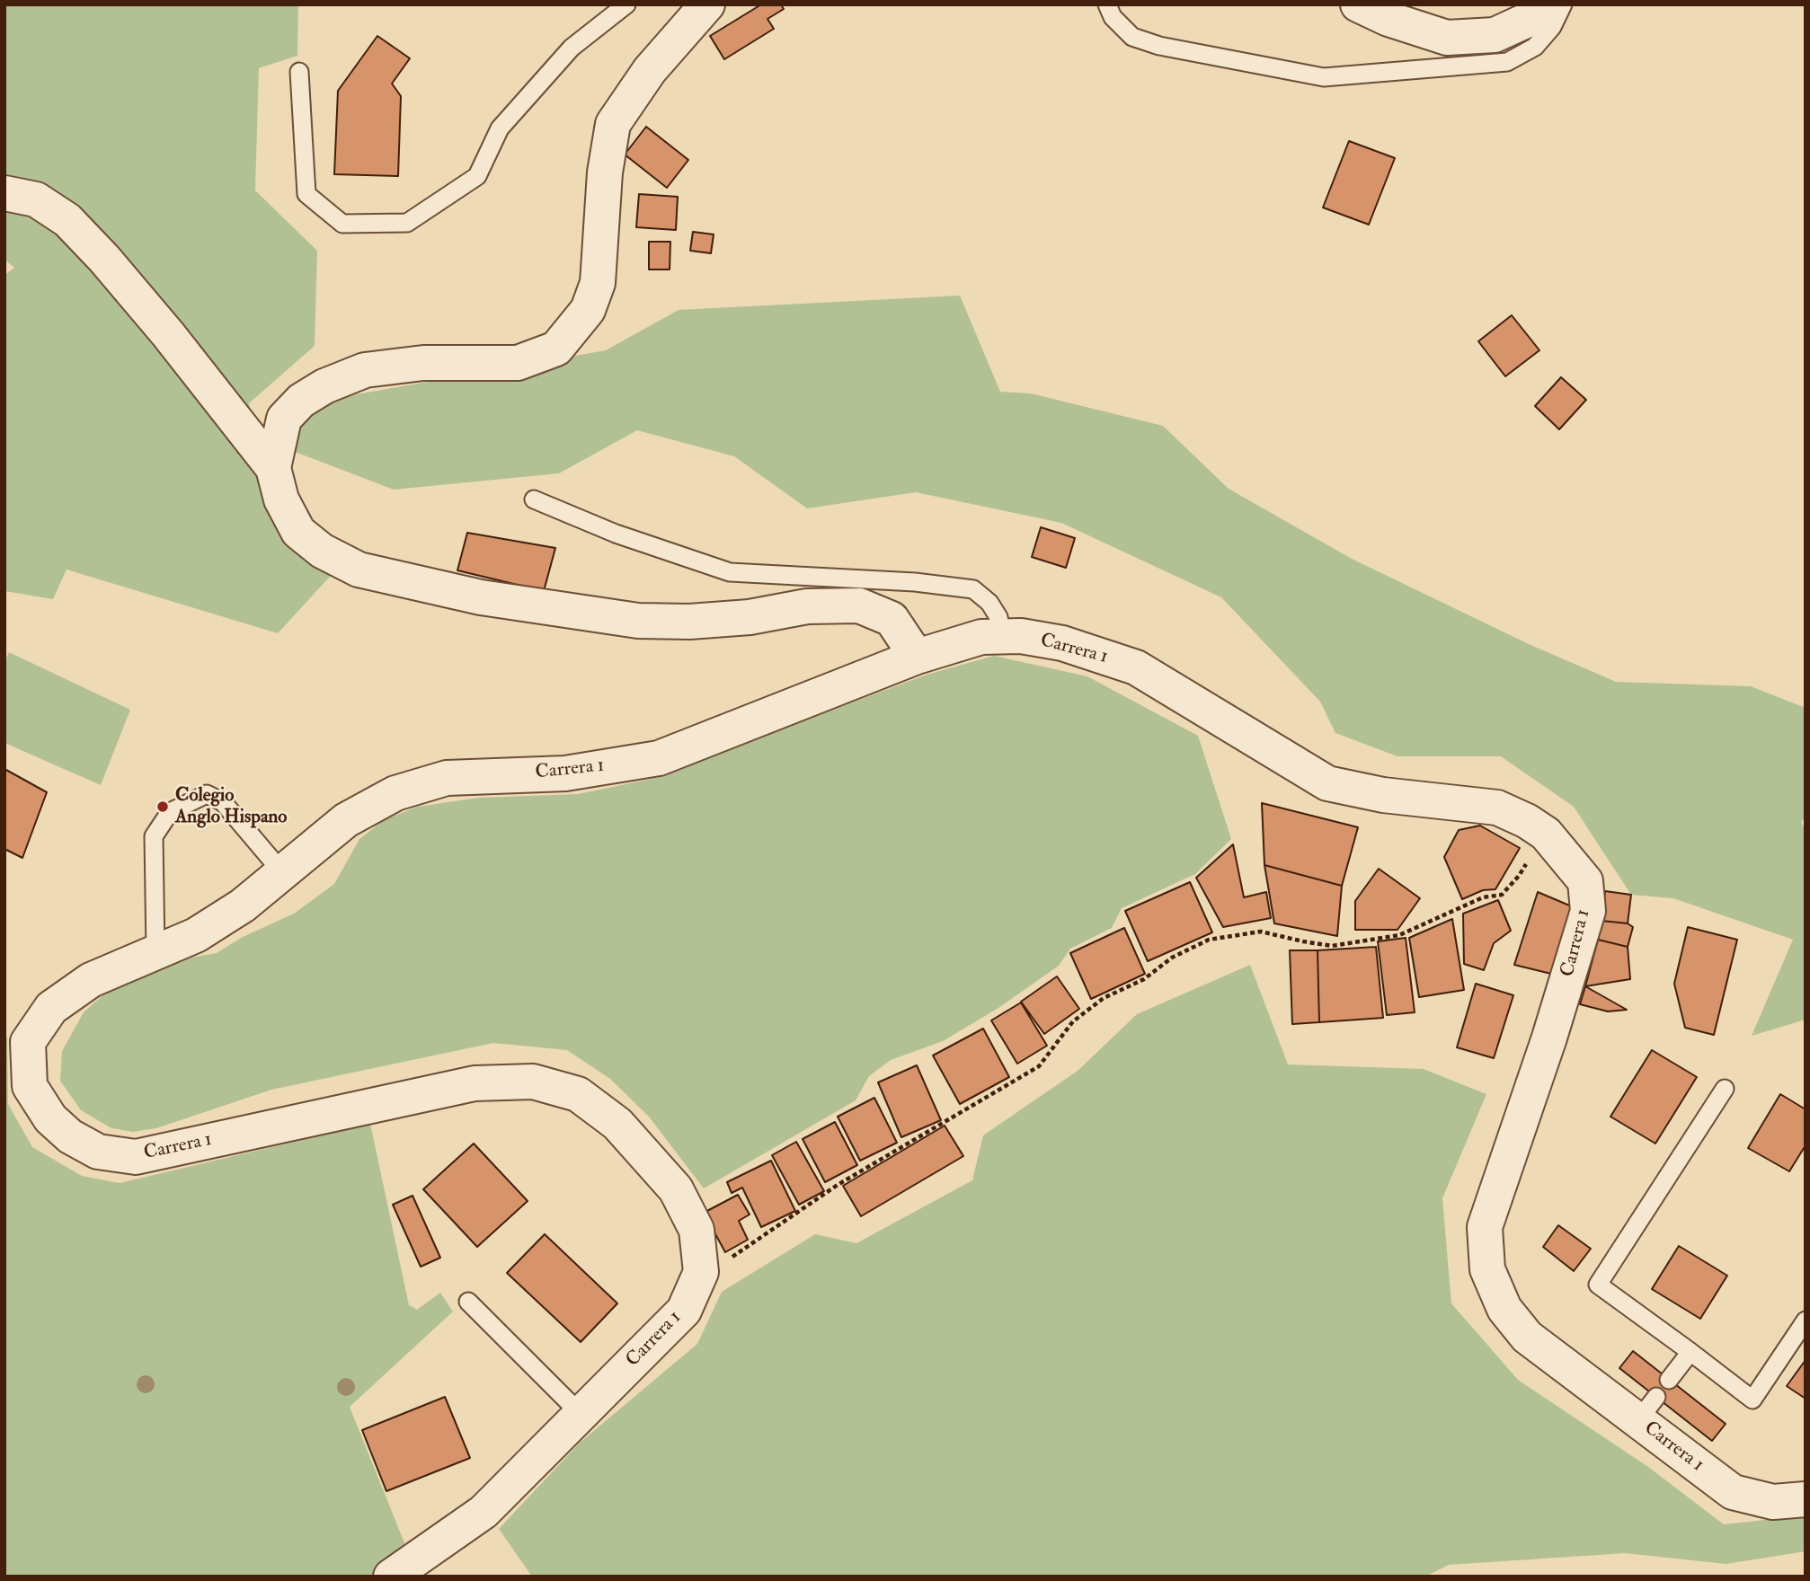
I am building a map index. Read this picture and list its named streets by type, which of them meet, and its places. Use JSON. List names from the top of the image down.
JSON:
{
  "streets": {
    "street": ["Carrera 1"]
  },
  "places": ["Colegio Anglo Hispano"]
}
